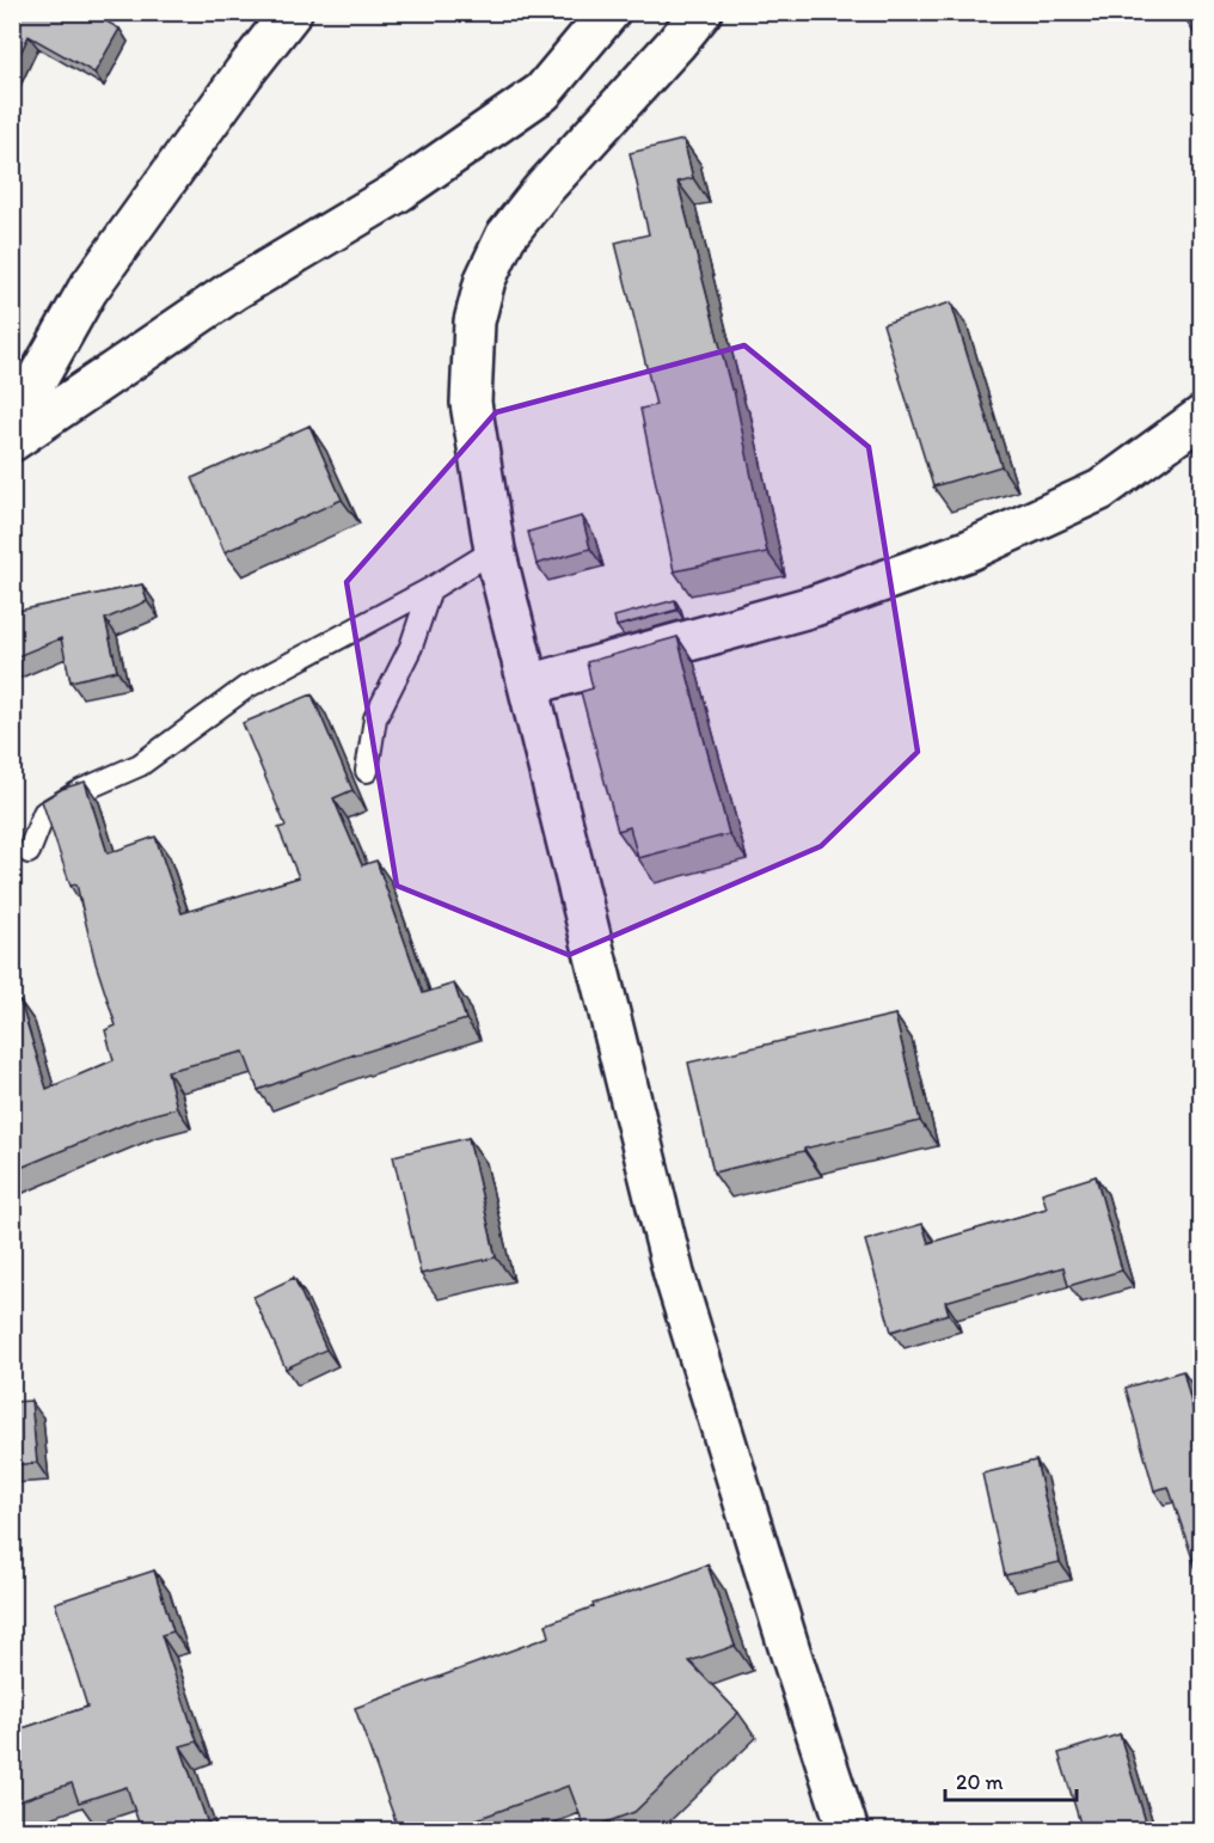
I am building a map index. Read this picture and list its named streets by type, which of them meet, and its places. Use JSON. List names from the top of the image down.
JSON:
{
  "scale_bar": "20 m"
}
